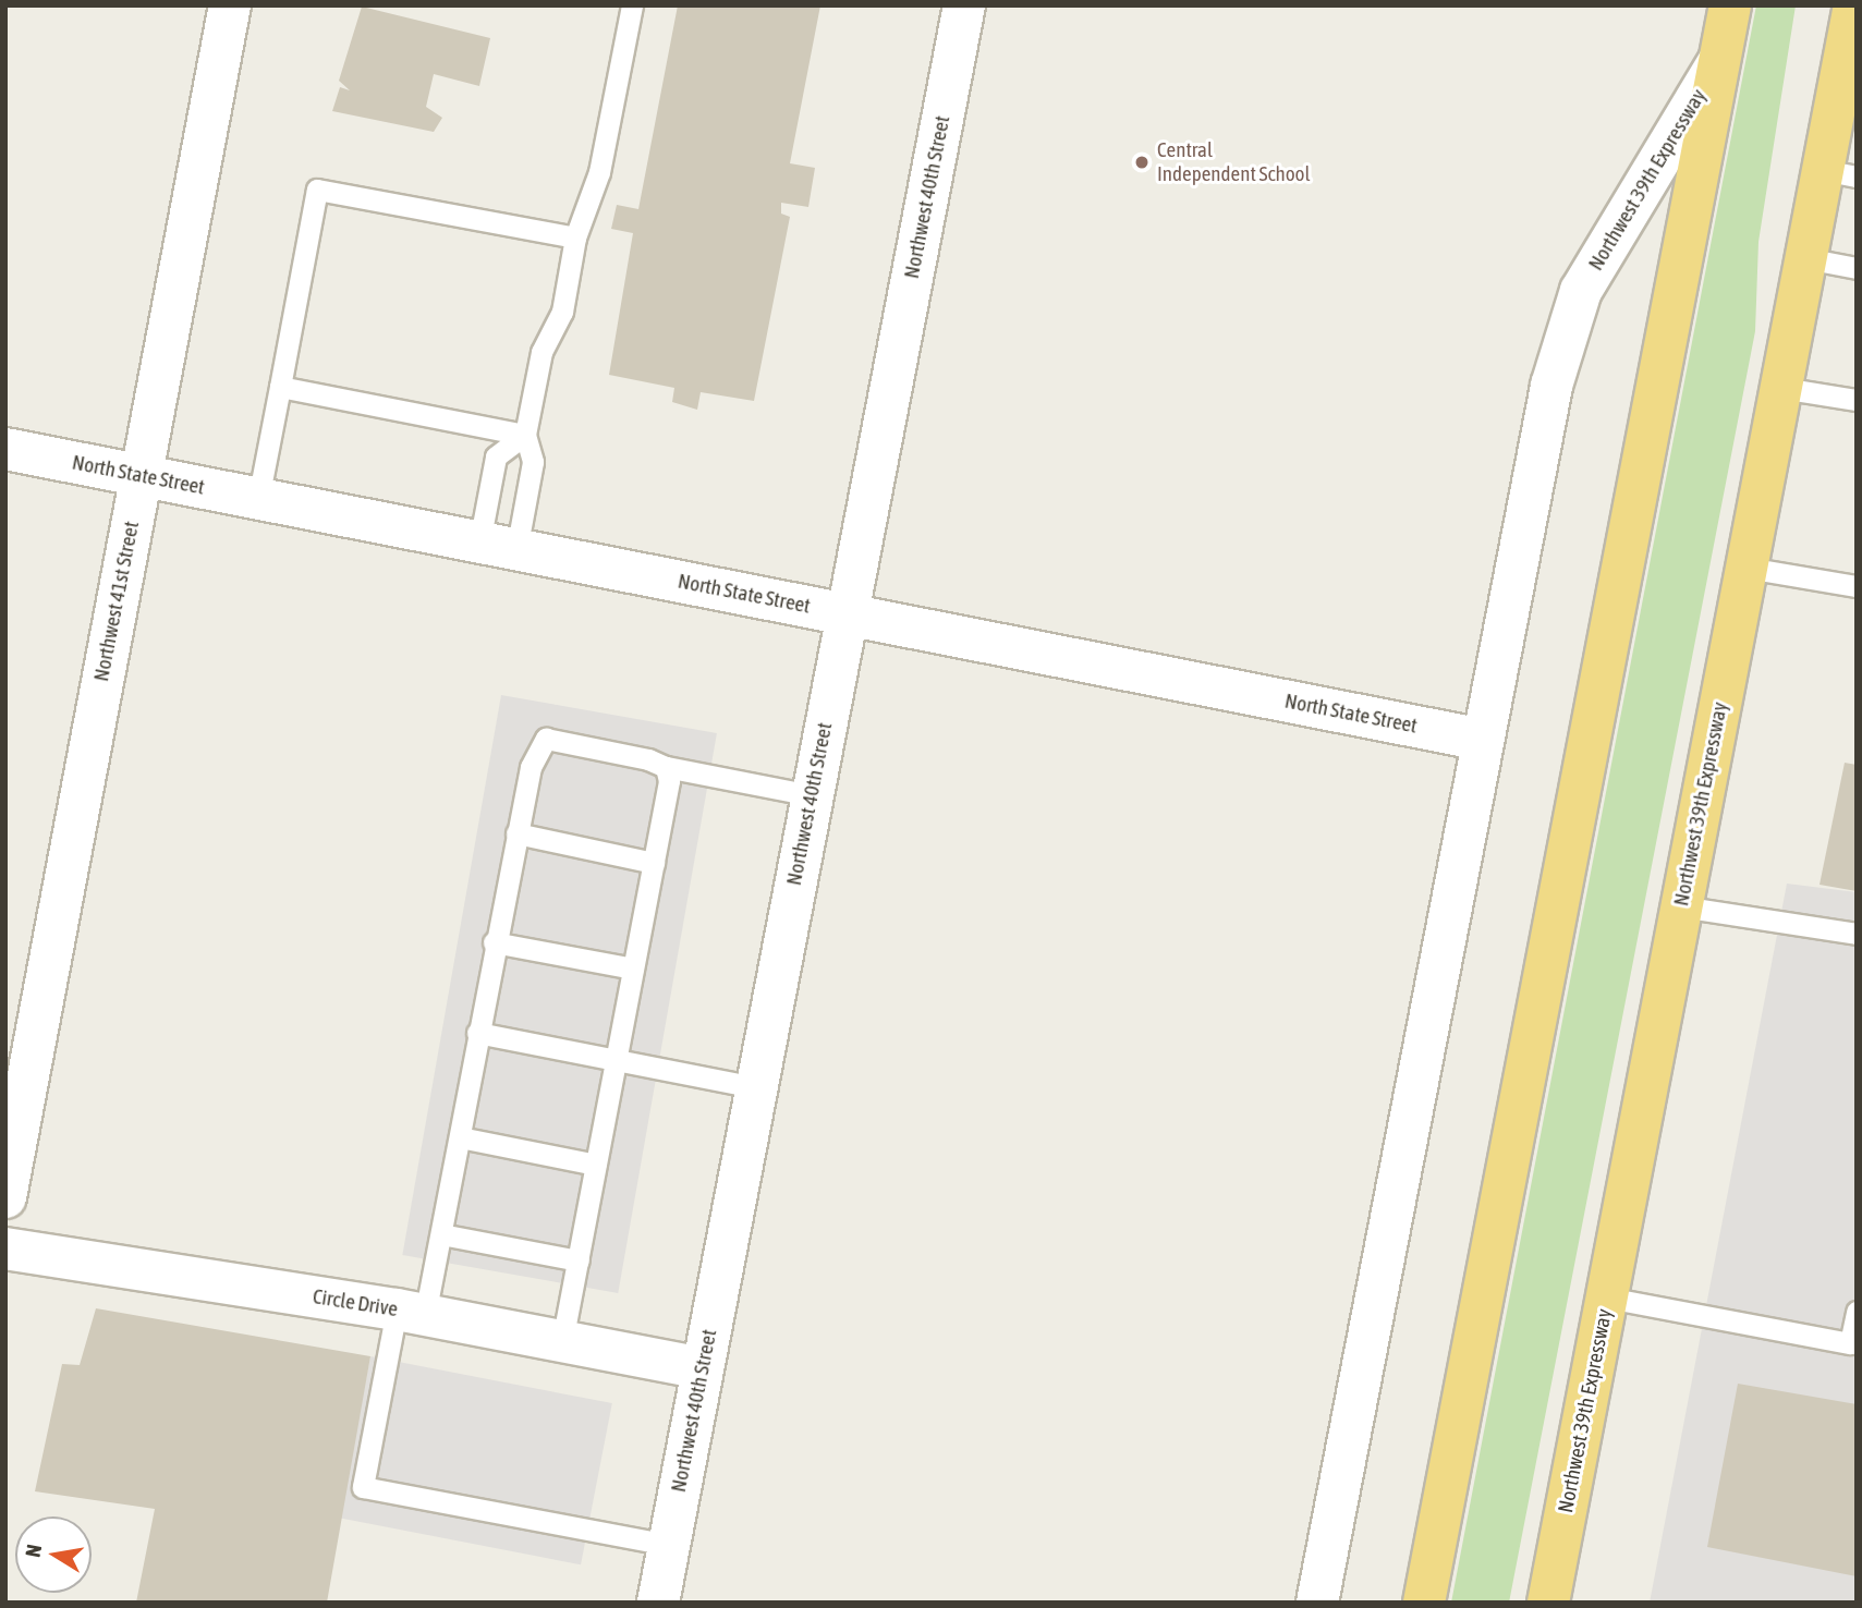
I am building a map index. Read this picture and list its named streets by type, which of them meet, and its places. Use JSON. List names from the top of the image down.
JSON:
{
  "streets": {
    "highway": ["Northwest 39th Expressway"],
    "street": [
      "Northwest 40th Street",
      "North State Street",
      "Northwest 41st Street",
      "Circle Drive"
    ]
  },
  "crossings": [
    ["Northwest 39th Expressway", "North State Street"],
    ["Northwest 40th Street", "North State Street"],
    ["Northwest 40th Street", "Circle Drive"],
    ["North State Street", "Northwest 41st Street"]
  ],
  "places": ["Central Independent School"],
  "north": "left"
}
